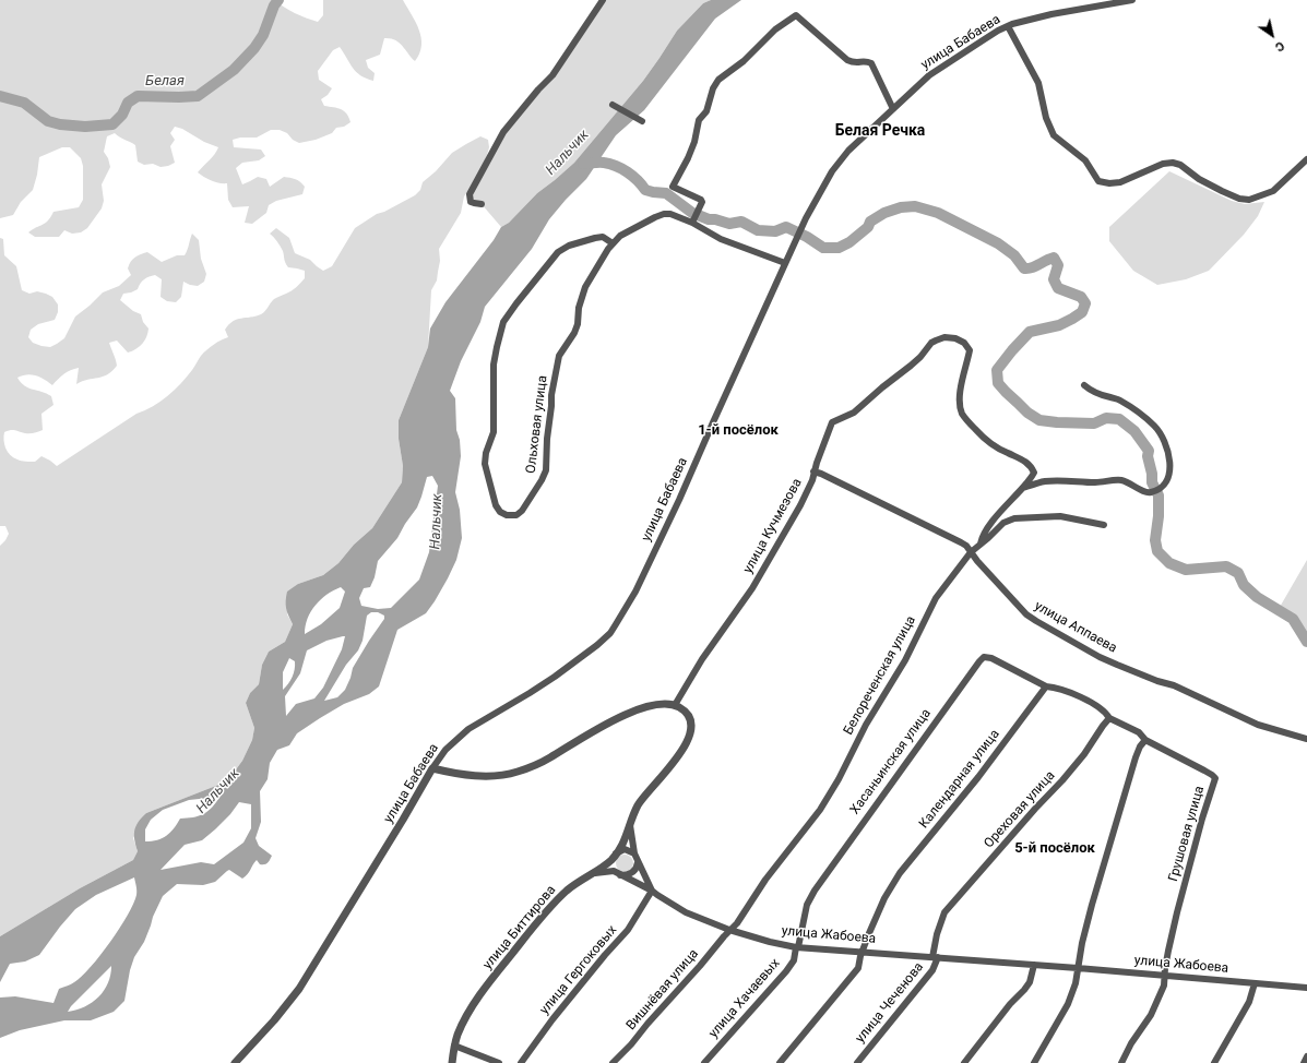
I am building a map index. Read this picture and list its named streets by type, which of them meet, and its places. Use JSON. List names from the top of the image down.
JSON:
{
  "streets": {
    "street": [
      "улица Бабаева",
      "Ольховая улица",
      "улица Кучмезова",
      "улица Аппаева",
      "Белореченская улица",
      "Хасаньинская улица",
      "Календарная улица",
      "Ореховая улица",
      "Грушовая улица",
      "улица Биттирова",
      "улица Жабоева",
      "улица Гергоковых",
      "Вишнёвая улица",
      "улица Хачаевых",
      "улица Чеченова"
    ]
  },
  "crossings": [
    ["улица Бабаева", "Ольховая улица"],
    ["улица Кучмезова", "улица Аппаева"],
    ["улица Кучмезова", "Белореченская улица"],
    ["улица Аппаева", "Белореченская улица"],
    ["Белореченская улица", "улица Жабоева"],
    ["Белореченская улица", "Вишнёвая улица"],
    ["Хасаньинская улица", "Календарная улица"],
    ["Хасаньинская улица", "улица Жабоева"],
    ["Хасаньинская улица", "улица Хачаевых"],
    ["Календарная улица", "улица Жабоева"],
    ["Ореховая улица", "улица Жабоева"],
    ["Ореховая улица", "улица Чеченова"],
    ["Грушовая улица", "улица Жабоева"],
    ["улица Биттирова", "улица Жабоева"],
    ["улица Жабоева", "улица Гергоковых"],
    ["улица Жабоева", "Вишнёвая улица"],
    ["улица Жабоева", "улица Хачаевых"],
    ["улица Жабоева", "улица Чеченова"]
  ],
  "districts": ["Белая Речка", "1-й посёлок", "5-й посёлок"],
  "water": ["Белая", "Нальчик"],
  "north": "bottom right"
}
